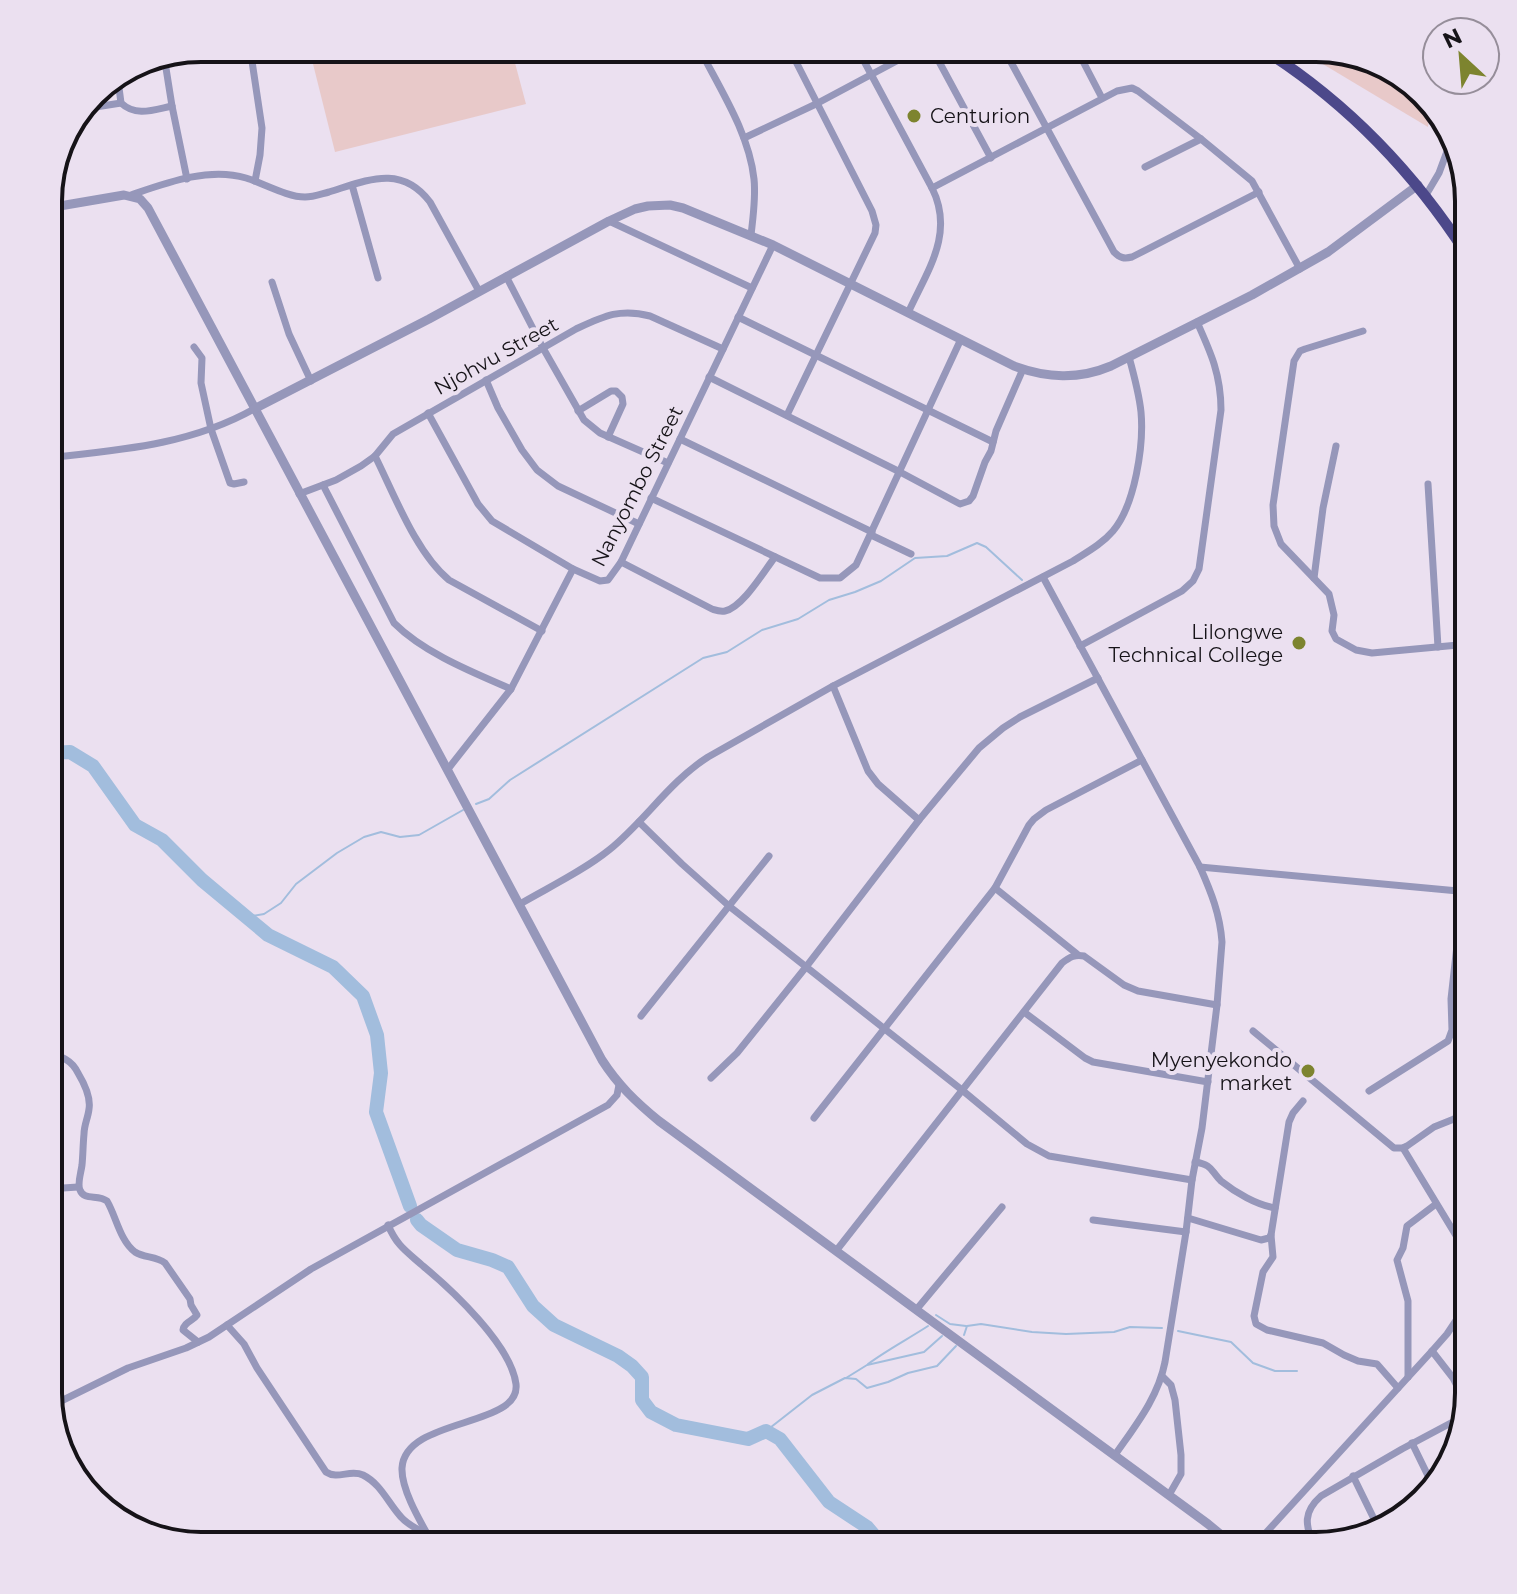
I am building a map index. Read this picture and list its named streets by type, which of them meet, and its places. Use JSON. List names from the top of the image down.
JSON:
{
  "streets": {
    "street": ["Njohvu Street", "Nanyombo Street"]
  },
  "crossings": [
    ["Njohvu Street", "Nanyombo Street"]
  ],
  "places": ["Centurion", "Lilongwe Technical College", "Myenyekondo market"],
  "north": "top left"
}
